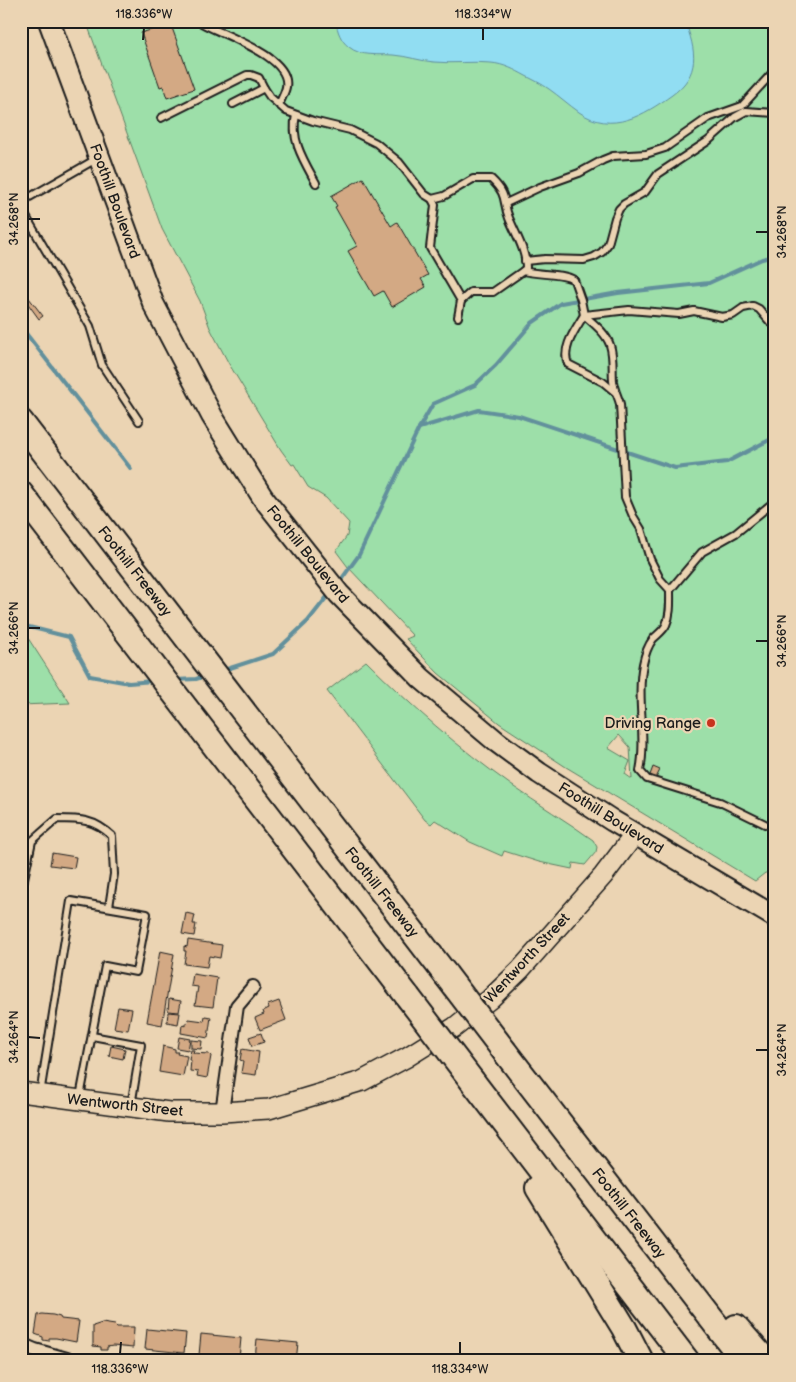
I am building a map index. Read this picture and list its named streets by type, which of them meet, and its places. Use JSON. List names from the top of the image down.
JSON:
{
  "streets": {
    "highway": ["Foothill Freeway"],
    "main road": ["Foothill Boulevard", "Wentworth Street"]
  },
  "crossings": [
    ["Foothill Boulevard", "Wentworth Street"]
  ],
  "places": ["Driving Range"],
  "coordinates": [
    "118.336°W",
    "118.334°W",
    "34.268°N",
    "34.266°N",
    "34.264°N"
  ]
}
